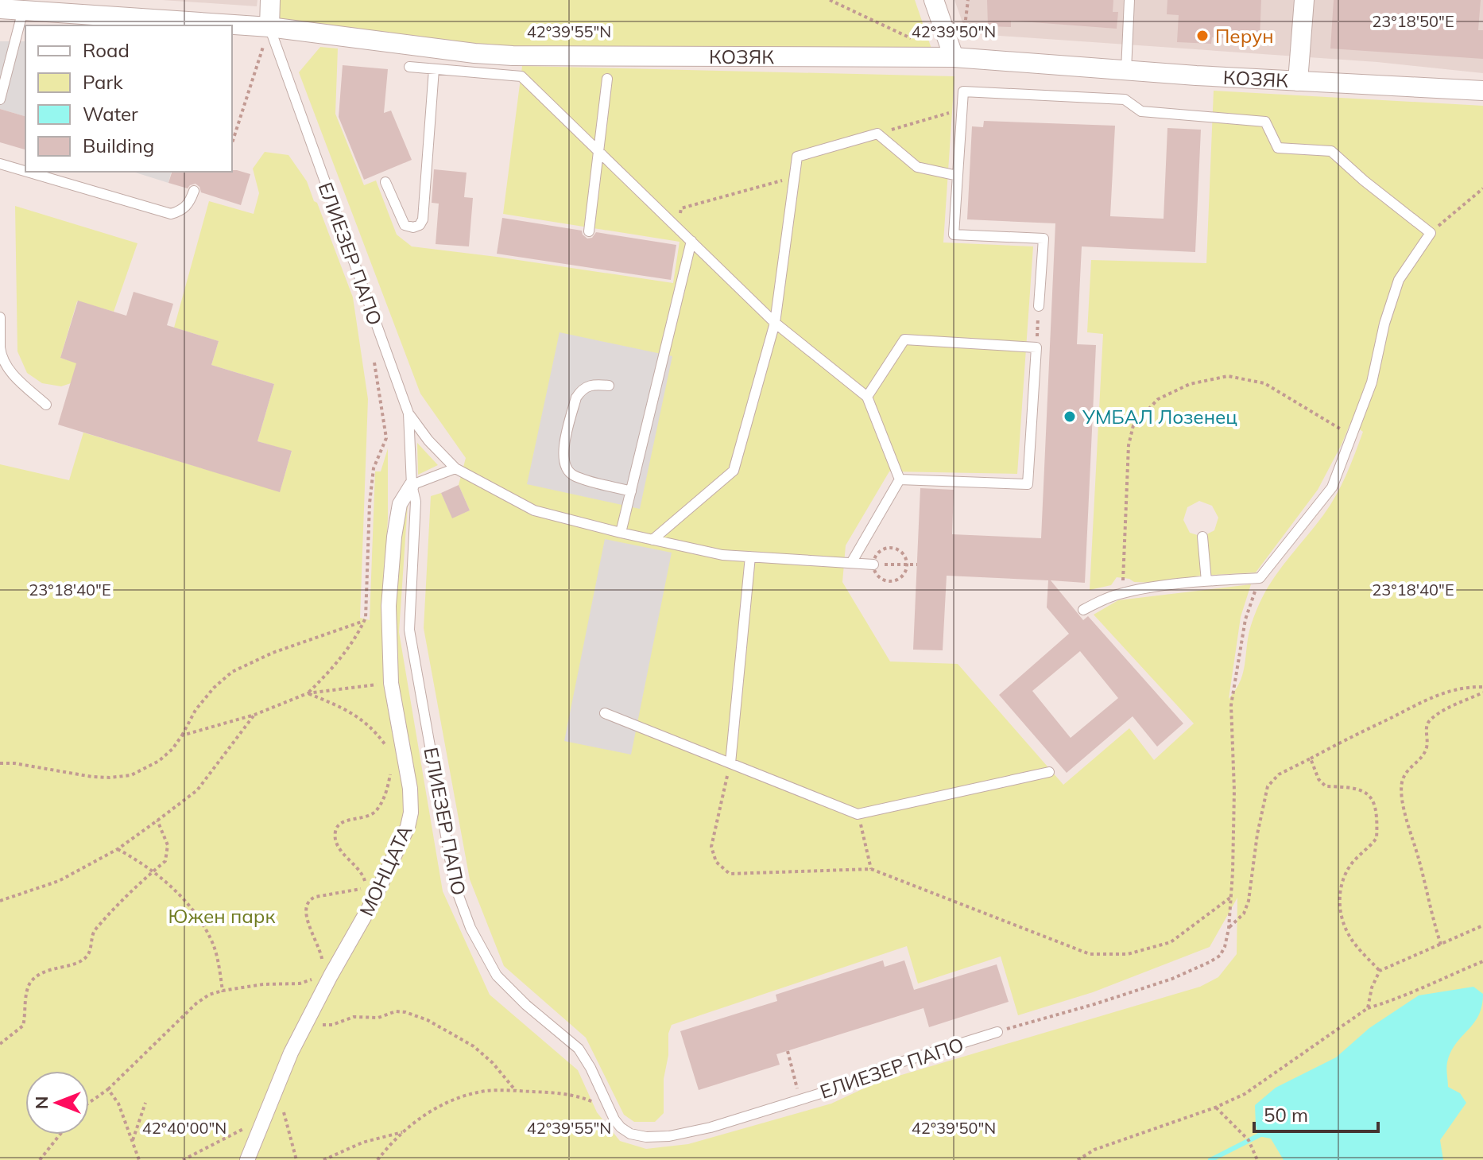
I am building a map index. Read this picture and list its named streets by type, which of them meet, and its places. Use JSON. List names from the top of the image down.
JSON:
{
  "streets": {
    "street": ["КОЗЯК", "МОНЦАТА"],
    "lane": ["ЕЛИЕЗЕР ПАПО"]
  },
  "crossings": [
    ["КОЗЯК", "ЕЛИЕЗЕР ПАПО"],
    ["ЕЛИЕЗЕР ПАПО", "МОНЦАТА"]
  ],
  "parks": ["Южен парк"],
  "places": ["Перун", "УМБАЛ Лозенец"],
  "legend": [
    "Road",
    "Park",
    "Water",
    "Building"
  ],
  "scale_bar": "50 m",
  "north": "left",
  "coordinates": [
    "23°18'50\"E",
    "42°39'55\"N",
    "42°39'50\"N",
    "23°18'40\"E",
    "42°40'00\"N"
  ]
}
